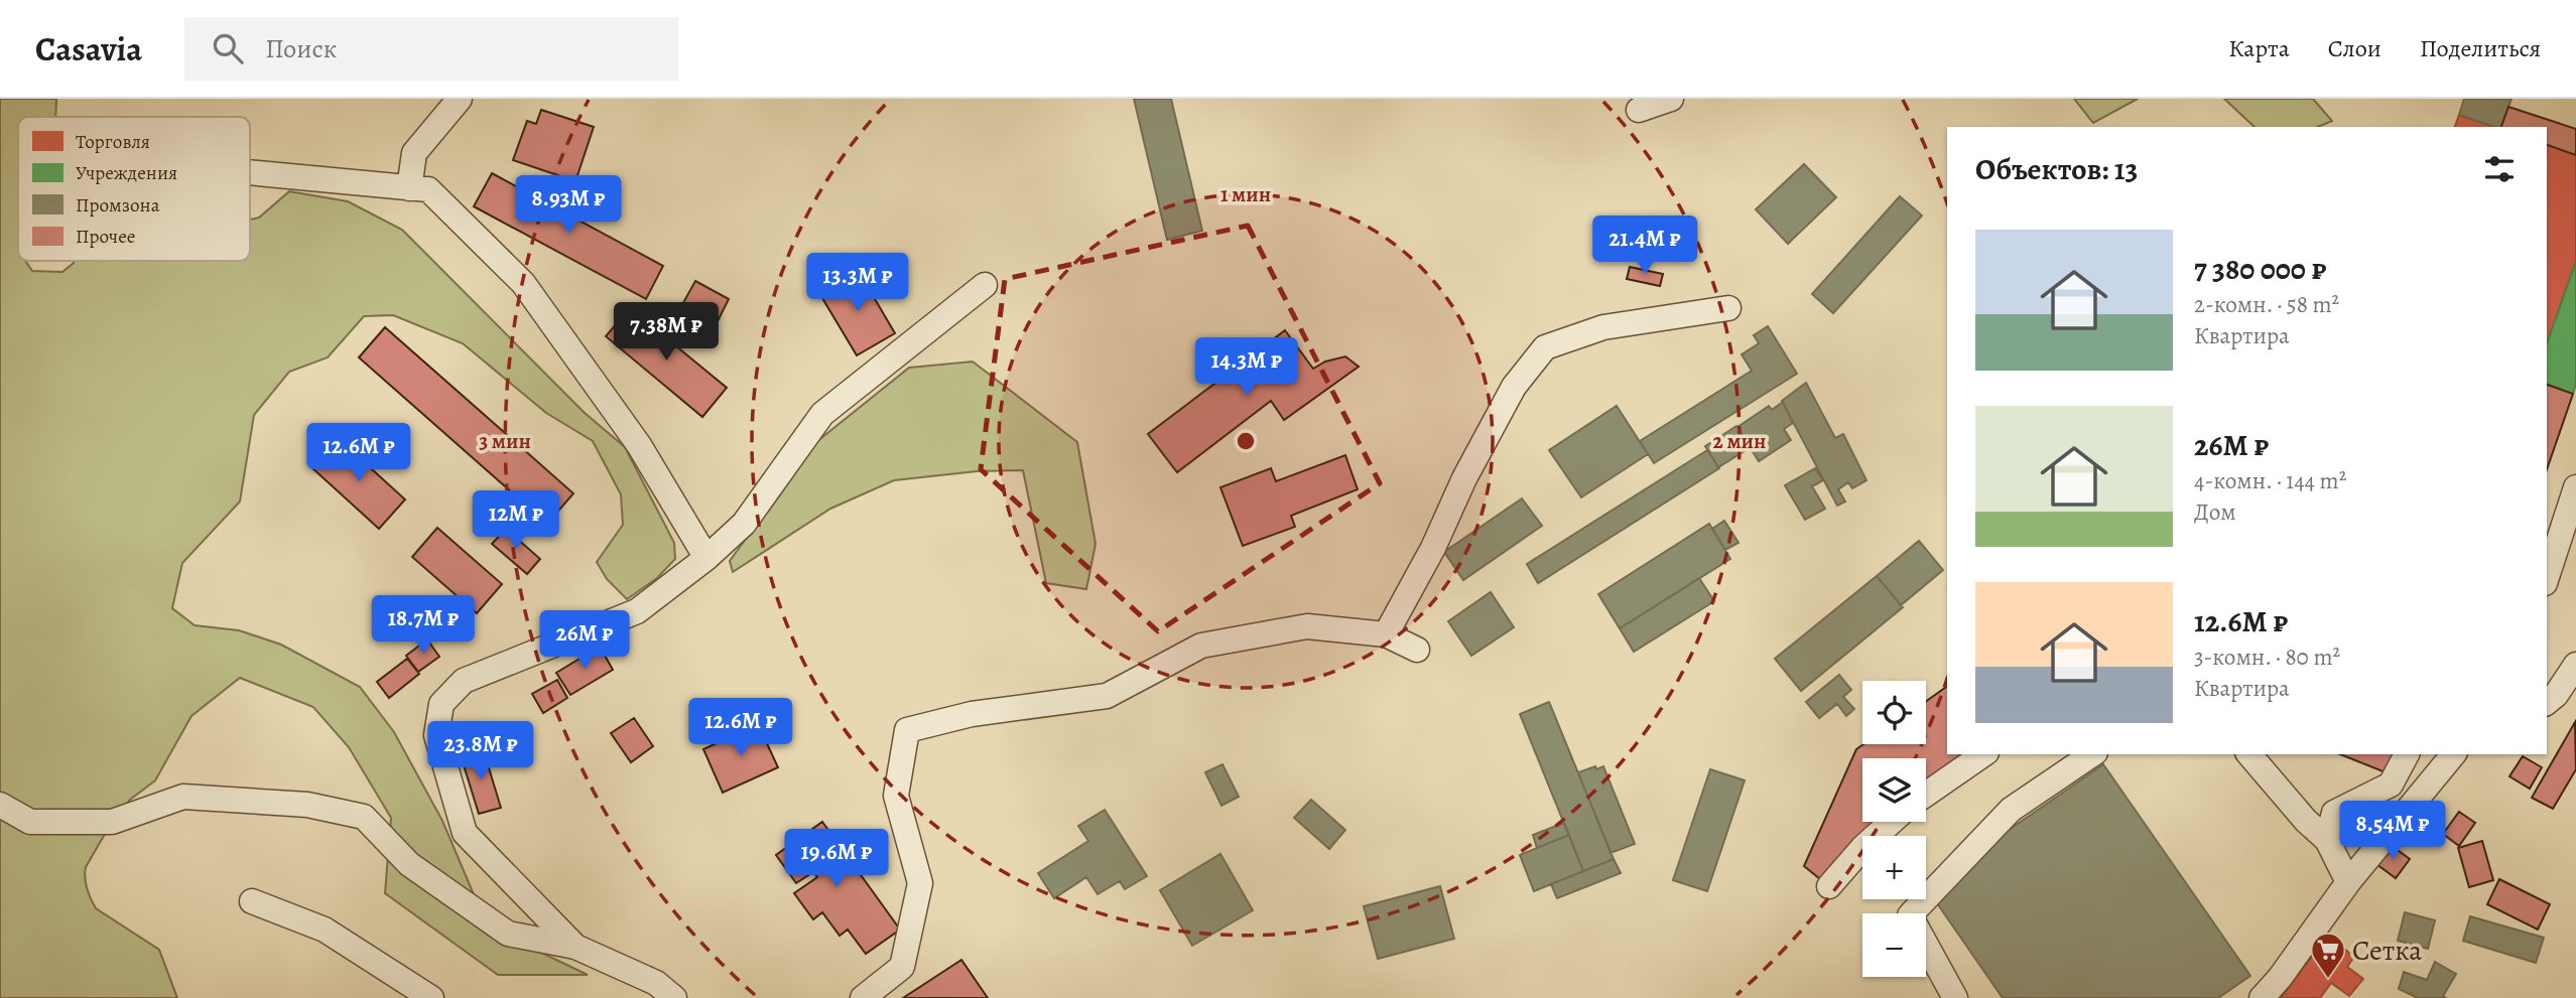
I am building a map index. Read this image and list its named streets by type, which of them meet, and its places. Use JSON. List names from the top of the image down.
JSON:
{
  "places": {
    "supermarket": ["Сетка"]
  },
  "legend": [
    "Торговля",
    "Учреждения",
    "Промзона",
    "Прочее"
  ],
  "page": {
    "header": "Casavia",
    "search": "Поиск",
    "nav": ["Карта", "Слои", "Поделиться"],
    "heading": "Объектов: 13",
    "price": [
      "8.93M ₽",
      "21.4M ₽",
      "13.3M ₽",
      "7.38M ₽",
      "14.3M ₽",
      "12.6M ₽",
      "12M ₽",
      "18.7M ₽",
      "26M ₽",
      "12.6M ₽",
      "23.8M ₽",
      "8.54M ₽",
      "19.6M ₽"
    ],
    "list": [
      {
        "name": "7 380 000 ₽",
        "note": "2-комн. · 58 m² · Квартира"
      },
      {
        "name": "26M ₽",
        "note": "4-комн. · 144 m² · Дом"
      },
      {
        "name": "12.6M ₽",
        "note": "3-комн. · 80 m² · Квартира"
      }
    ],
    "map_buttons": ["+", "−"]
  },
  "rings": ["1 мин", "2 мин", "3 мин"]
}
